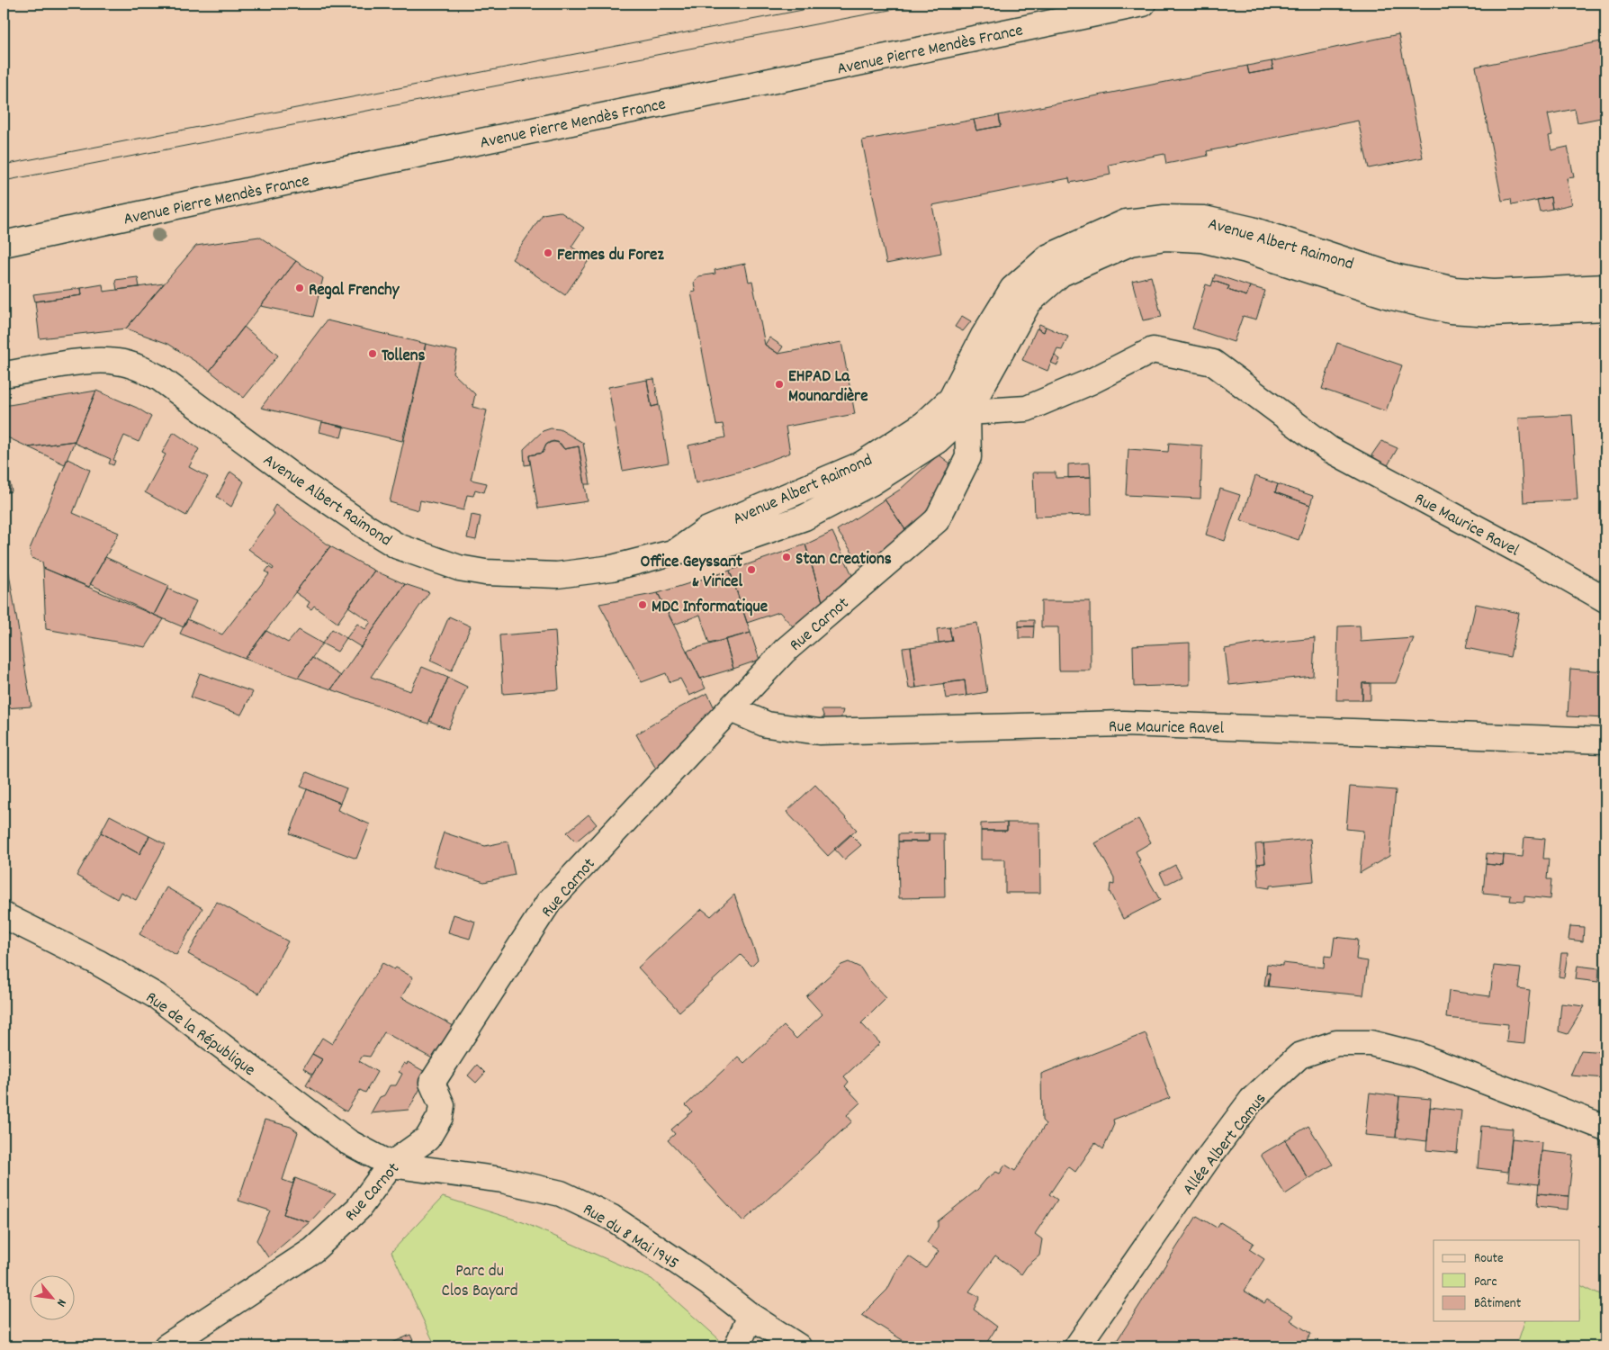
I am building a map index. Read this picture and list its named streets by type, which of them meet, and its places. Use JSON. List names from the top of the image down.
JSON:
{
  "streets": {
    "street": [
      "Avenue Pierre Mendès France",
      "Avenue Albert Raimond",
      "Rue Maurice Ravel",
      "Rue Carnot",
      "Rue de la République",
      "Allée Albert Camus",
      "Rue du 8 Mai 1945"
    ]
  },
  "crossings": [
    ["Avenue Albert Raimond", "Rue Maurice Ravel"],
    ["Avenue Albert Raimond", "Rue Carnot"],
    ["Rue Maurice Ravel", "Rue Carnot"],
    ["Rue Carnot", "Rue de la République"],
    ["Rue Carnot", "Rue du 8 Mai 1945"],
    ["Rue de la République", "Rue du 8 Mai 1945"]
  ],
  "parks": ["Parc du Clos Bayard"],
  "places": [
    "Fermes du Forez",
    "Regal Frenchy",
    "Tollens",
    "EHPAD La Mounardière",
    "Stan Creations",
    "Office Geyssant & Viricel",
    "MDC Informatique"
  ],
  "legend": ["Route", "Parc", "Bâtiment"],
  "north": "bottom right"
}
